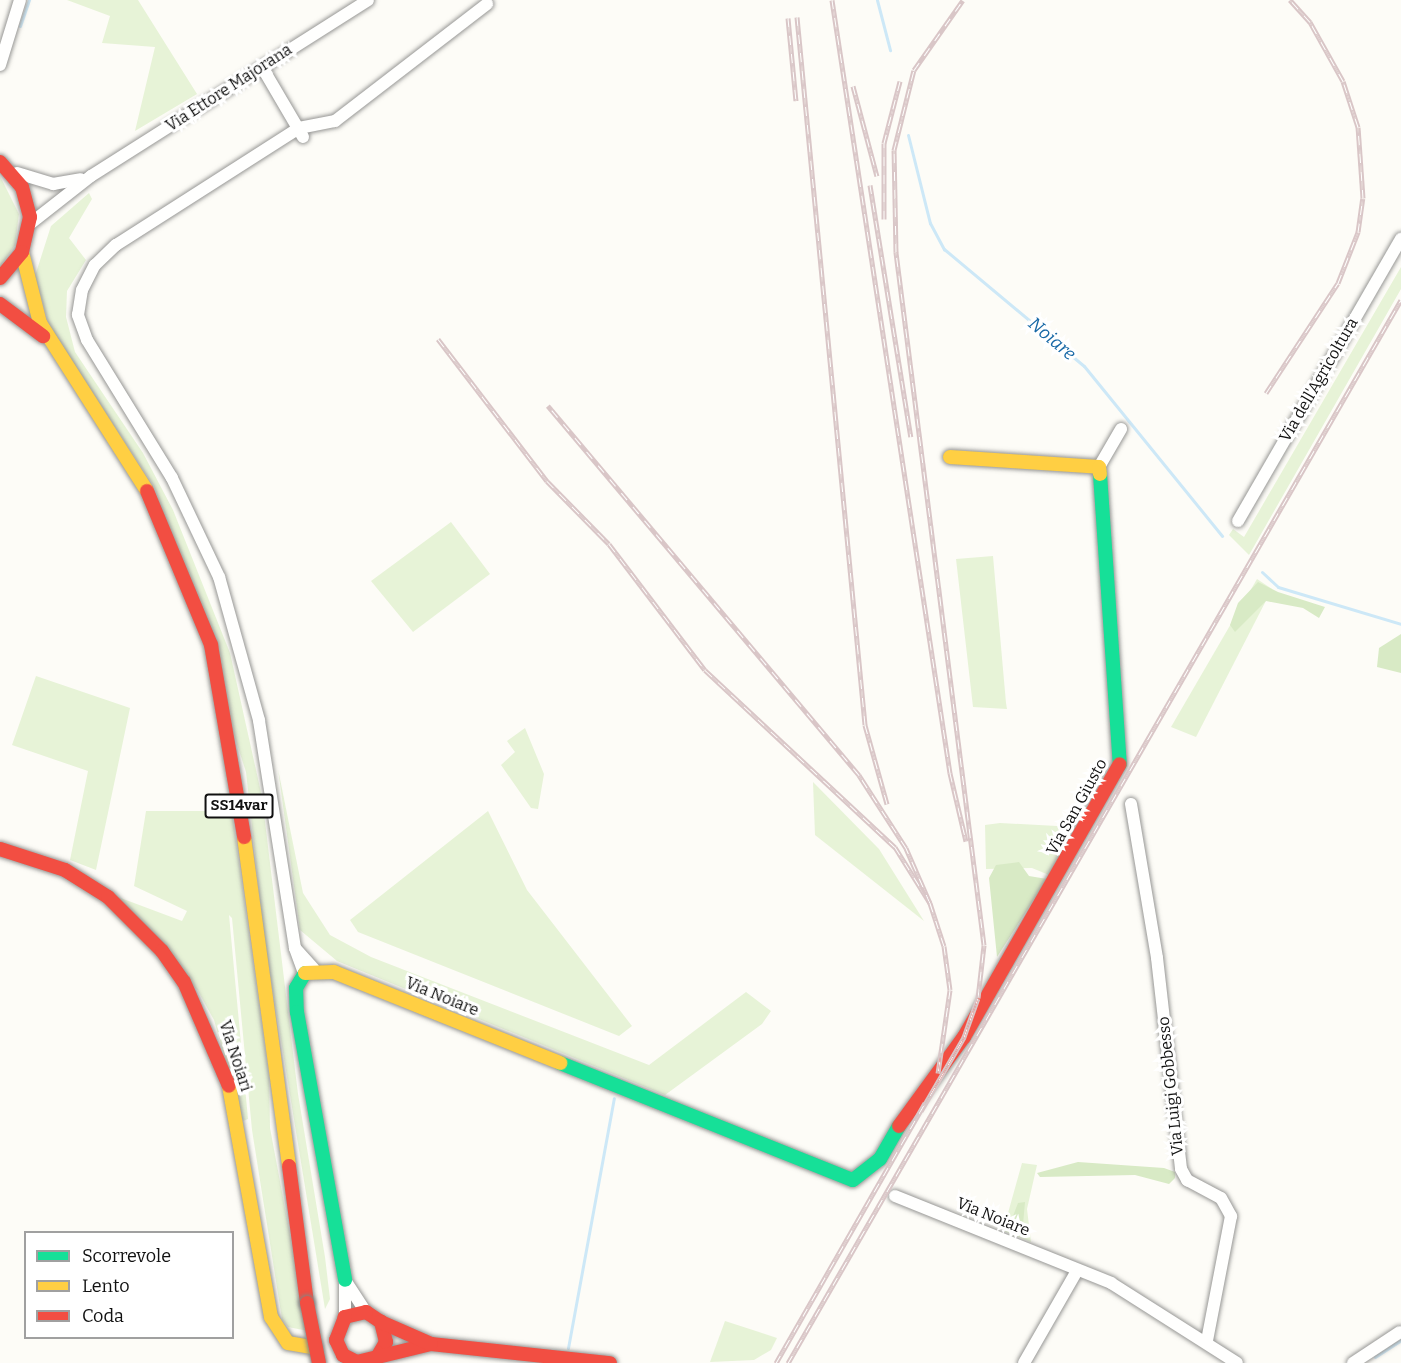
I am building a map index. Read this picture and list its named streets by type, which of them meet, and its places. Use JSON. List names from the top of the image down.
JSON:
{
  "streets": {
    "main road": [
      "SS14var",
      "Via San Giusto",
      "Via Noiare",
      "Via Noiari"
    ],
    "street": ["Via Ettore Majorana", "Via dell'Agricoltura", "Via Luigi Gobbesso"]
  },
  "crossings": [
    ["Via Ettore Majorana", "SS14var"],
    ["Via San Giusto", "Via Noiare"],
    ["Via Noiare", "Via Luigi Gobbesso"]
  ],
  "water": ["Noiare"],
  "legend": ["Scorrevole", "Lento", "Coda"]
}
